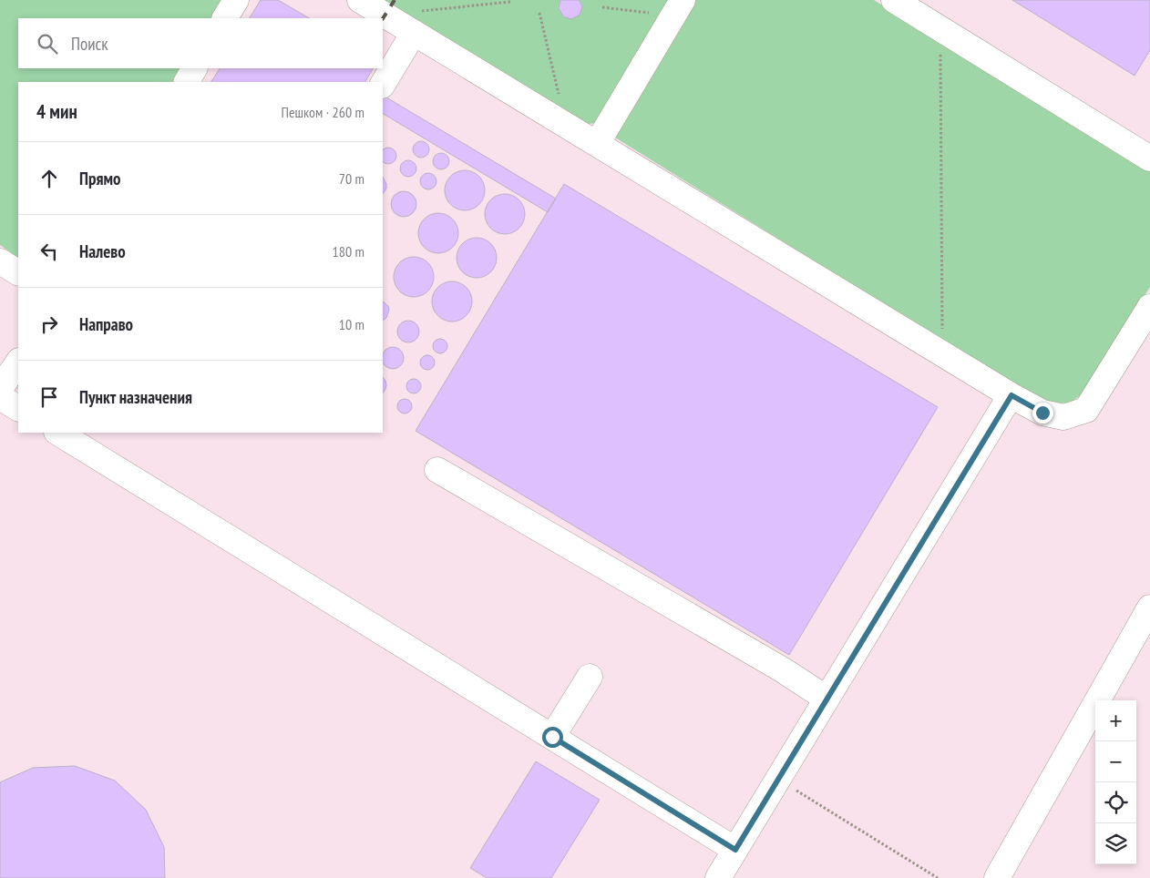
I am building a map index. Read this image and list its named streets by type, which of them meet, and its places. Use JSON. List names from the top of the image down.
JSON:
{
  "page": {
    "search": "Поиск",
    "heading": ["4 мин", "Пешком · 260 m"],
    "list": [
      ["Прямо", "70 m"],
      ["Налево", "180 m"],
      ["Направо", "10 m"],
      "Пункт назначения"
    ],
    "map_buttons": ["+", "−"]
  }
}
